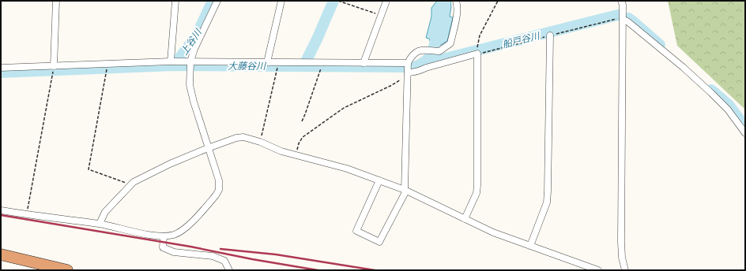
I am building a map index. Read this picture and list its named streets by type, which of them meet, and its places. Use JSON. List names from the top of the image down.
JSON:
{
  "water": ["船戸谷川", "上谷川", "大藤谷川"]
}
